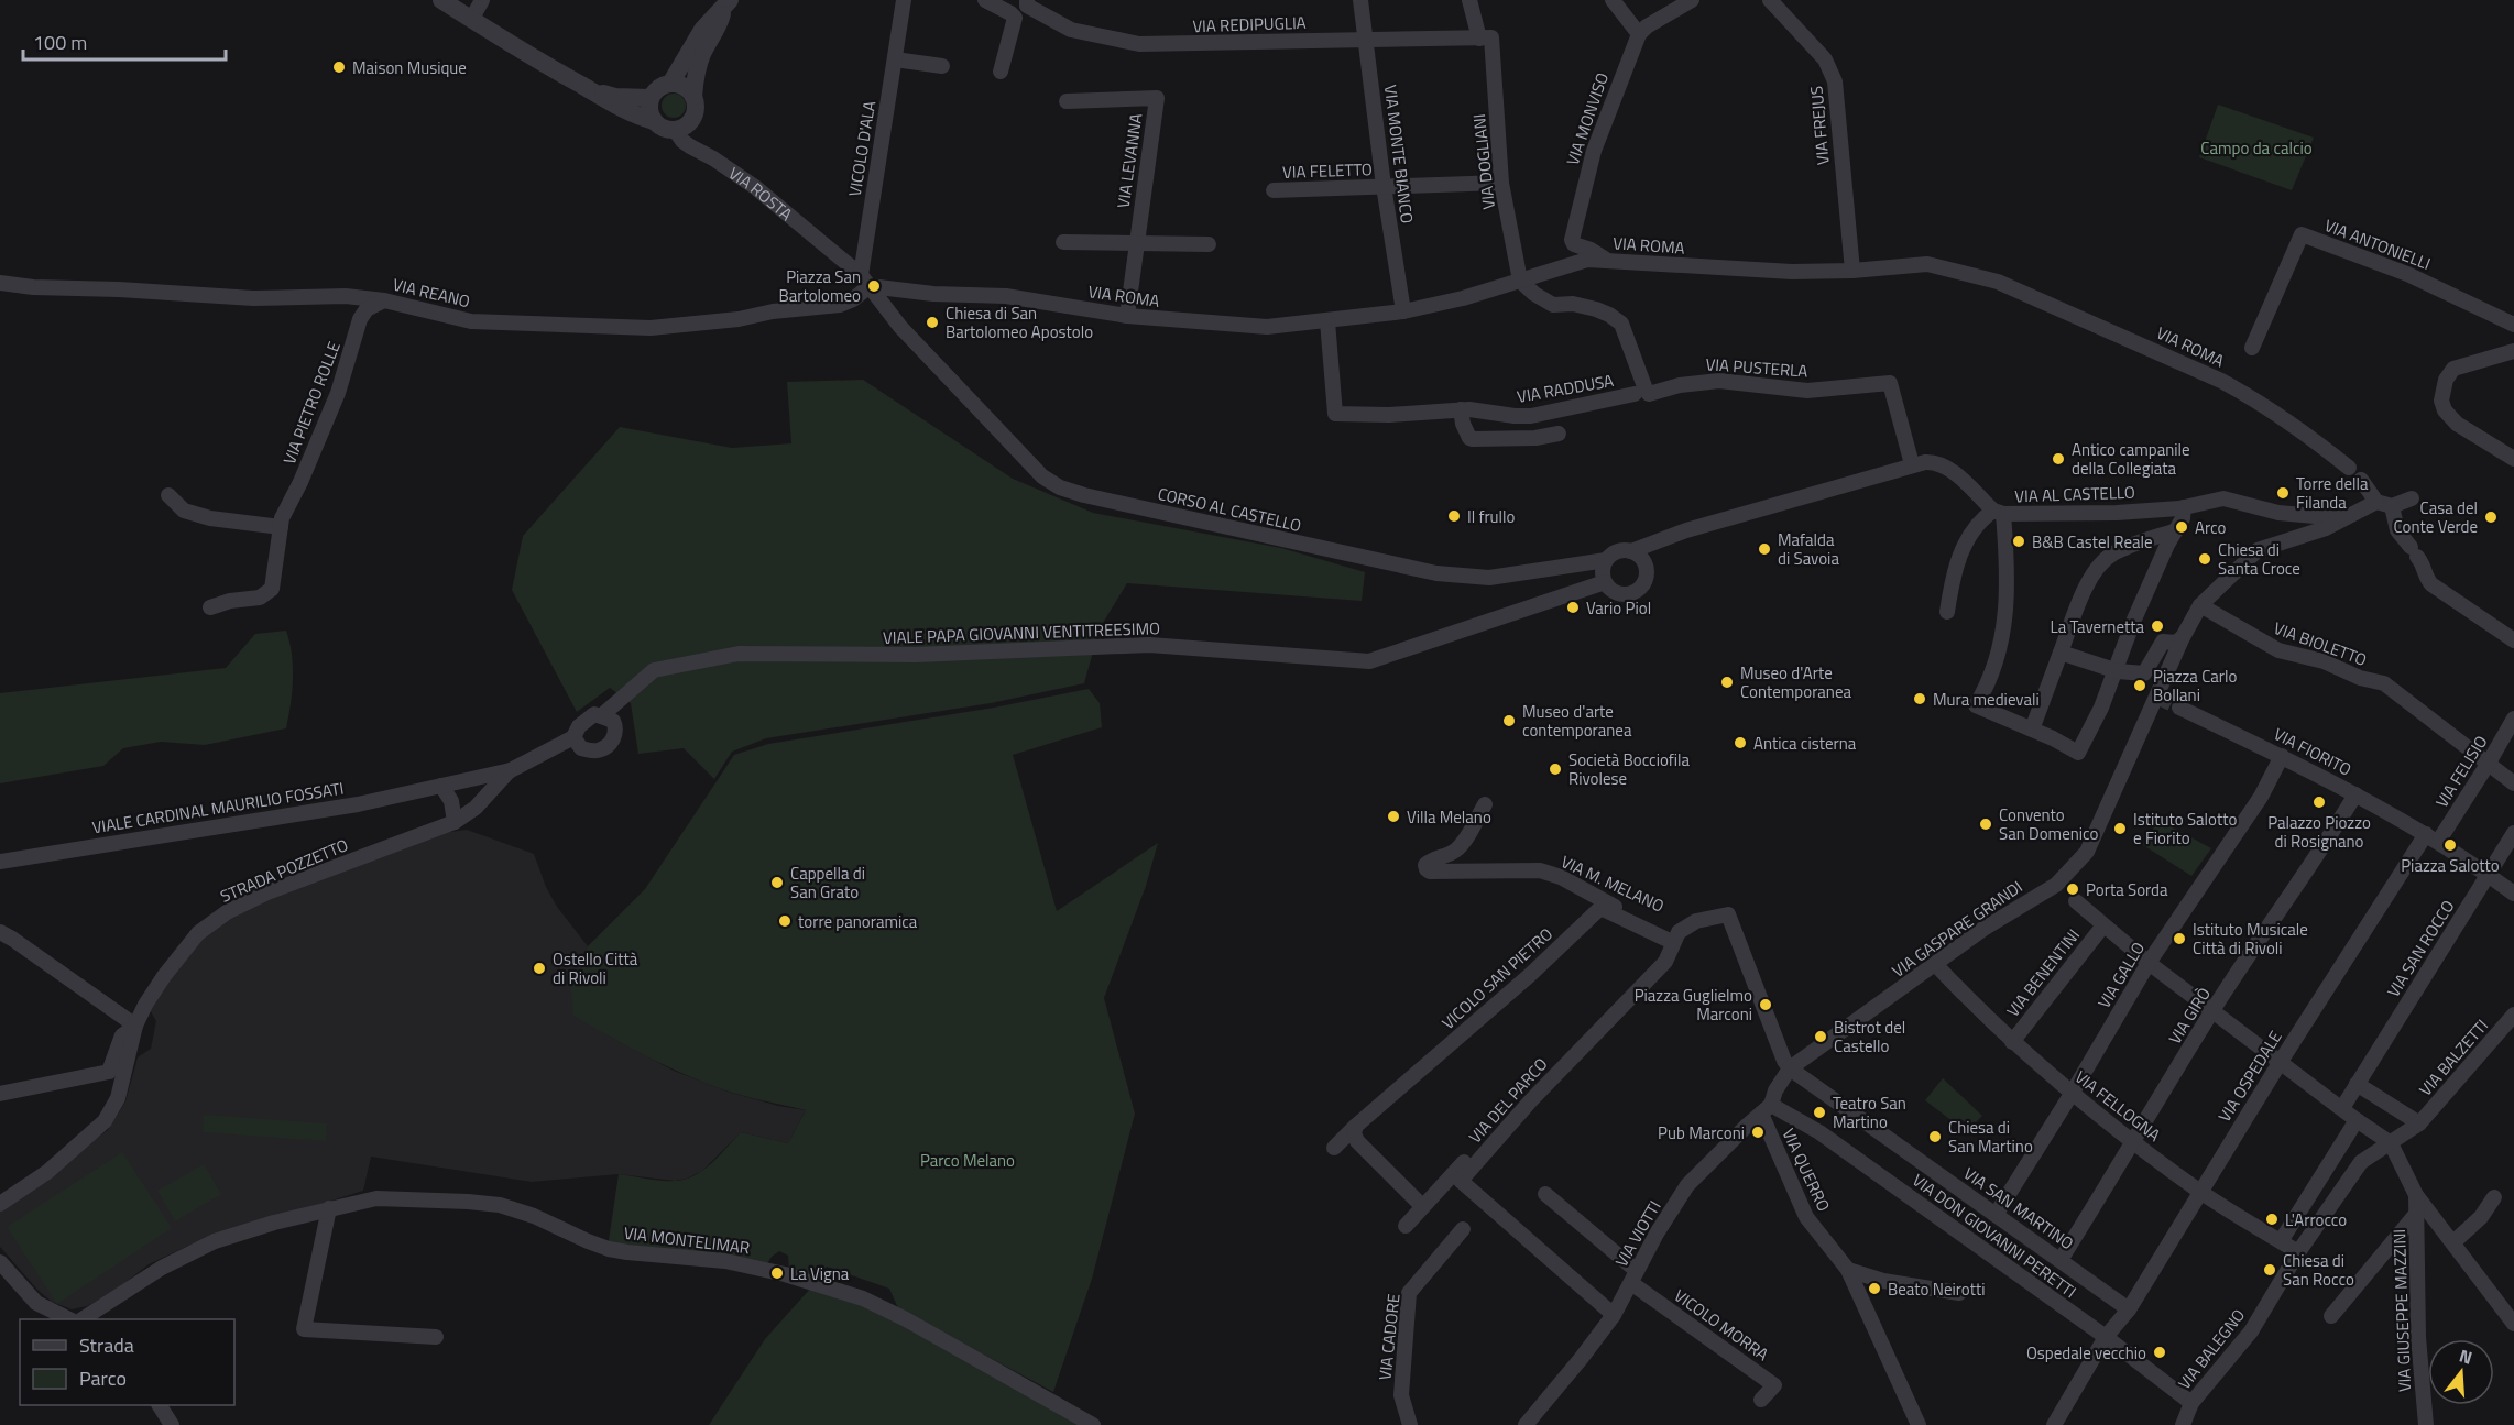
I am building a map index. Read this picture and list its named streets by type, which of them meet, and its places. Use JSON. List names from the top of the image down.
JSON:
{
  "streets": {
    "street": [
      "VIA REDIPUGLIA",
      "VIA MONVISO",
      "VIA FREJUS",
      "VICOLO D'ALA",
      "VIA MONTE BIANCO",
      "VIA LEVANNA",
      "VIA DOGLIANI",
      "VIA FELETTO",
      "VIA ROSTA",
      "VIA ANTONIELLI",
      "VIA ROMA",
      "VIA REANO",
      "VIA PUSTERLA",
      "VIA RADDUSA",
      "VIA PIETRO ROLLE",
      "VIA AL CASTELLO",
      "CORSO AL CASTELLO",
      "VIALE PAPA GIOVANNI VENTITREESIMO",
      "VIA BIOLETTO",
      "VIA FIORITO",
      "VIA FELISIO",
      "VIALE CARDINAL MAURILIO FOSSATI",
      "STRADA POZZETTO",
      "VIA M. MELANO",
      "VIA GASPARE GRANDI",
      "VIA SAN ROCCO",
      "VIA BENENTINI",
      "VIA GALLO",
      "VICOLO SAN PIETRO",
      "VIA GIRÒ",
      "VIA BALZETTI",
      "VIA OSPEDALE",
      "VIA DEL PARCO",
      "VIA FELLOGNA",
      "VIA QUERRO",
      "VIA SAN MARTINO",
      "VIA VIOTTI",
      "VIA DON GIOVANNI PERETTI",
      "VIA MONTELIMAR",
      "VIA GIUSEPPE MAZZINI",
      "VICOLO MORRA",
      "VIA CADORE",
      "VIA BALEGNO"
    ]
  },
  "crossings": [
    ["VIA REDIPUGLIA", "VIA MONTE BIANCO"],
    ["VIA REDIPUGLIA", "VIA DOGLIANI"],
    ["VIA MONVISO", "VIA ROMA"],
    ["VIA FREJUS", "VIA ROMA"],
    ["VICOLO D'ALA", "VIA ROSTA"],
    ["VICOLO D'ALA", "VIA ROMA"],
    ["VICOLO D'ALA", "VIA REANO"],
    ["VICOLO D'ALA", "CORSO AL CASTELLO"],
    ["VIA MONTE BIANCO", "VIA FELETTO"],
    ["VIA MONTE BIANCO", "VIA ROMA"],
    ["VIA LEVANNA", "VIA ROMA"],
    ["VIA DOGLIANI", "VIA FELETTO"],
    ["VIA DOGLIANI", "VIA ROMA"],
    ["VIA DOGLIANI", "VIA PUSTERLA"],
    ["VIA ROSTA", "VIA ROMA"],
    ["VIA ROSTA", "VIA REANO"],
    ["VIA ROSTA", "CORSO AL CASTELLO"],
    ["VIA ROMA", "VIA REANO"],
    ["VIA ROMA", "VIA PUSTERLA"],
    ["VIA ROMA", "VIA RADDUSA"],
    ["VIA ROMA", "CORSO AL CASTELLO"],
    ["VIA REANO", "VIA PIETRO ROLLE"],
    ["VIA REANO", "CORSO AL CASTELLO"],
    ["VIA PUSTERLA", "VIA AL CASTELLO"],
    ["VIA AL CASTELLO", "CORSO AL CASTELLO"],
    ["VIA AL CASTELLO", "VIALE PAPA GIOVANNI VENTITREESIMO"],
    ["CORSO AL CASTELLO", "VIALE PAPA GIOVANNI VENTITREESIMO"],
    ["VIALE PAPA GIOVANNI VENTITREESIMO", "VIALE CARDINAL MAURILIO FOSSATI"],
    ["VIALE PAPA GIOVANNI VENTITREESIMO", "STRADA POZZETTO"],
    ["VIA BIOLETTO", "VIA FELISIO"],
    ["VIA FIORITO", "VIA FELISIO"],
    ["VIA FIORITO", "VIA GALLO"],
    ["VIA FIORITO", "VIA GIRÒ"],
    ["VIA FIORITO", "VIA OSPEDALE"],
    ["VIA FELISIO", "VIA OSPEDALE"],
    ["VIA M. MELANO", "VICOLO SAN PIETRO"],
    ["VIA M. MELANO", "VIA DEL PARCO"],
    ["VIA GASPARE GRANDI", "VIA FELLOGNA"],
    ["VIA GASPARE GRANDI", "VIA SAN MARTINO"],
    ["VIA GASPARE GRANDI", "VIA VIOTTI"],
    ["VIA BENENTINI", "VIA FELLOGNA"],
    ["VIA GALLO", "VIA FELLOGNA"],
    ["VIA GALLO", "VIA SAN MARTINO"],
    ["VICOLO SAN PIETRO", "VIA DEL PARCO"],
    ["VIA GIRÒ", "VIA FELLOGNA"],
    ["VIA GIRÒ", "VIA SAN MARTINO"],
    ["VIA BALZETTI", "VIA BALEGNO"],
    ["VIA OSPEDALE", "VIA FELLOGNA"],
    ["VIA OSPEDALE", "VIA SAN MARTINO"],
    ["VIA OSPEDALE", "VIA DON GIOVANNI PERETTI"],
    ["VIA DEL PARCO", "VIA VIOTTI"],
    ["VIA FELLOGNA", "VIA BALEGNO"],
    ["VIA QUERRO", "VIA VIOTTI"],
    ["VIA QUERRO", "VIA DON GIOVANNI PERETTI"],
    ["VIA SAN MARTINO", "VIA VIOTTI"],
    ["VIA VIOTTI", "VIA DON GIOVANNI PERETTI"],
    ["VIA VIOTTI", "VICOLO MORRA"],
    ["VIA DON GIOVANNI PERETTI", "VIA BALEGNO"]
  ],
  "parks": ["Campo da calcio", "Parco Melano"],
  "places": [
    "Maison Musique",
    "Piazza San Bartolomeo",
    "Chiesa di San Bartolomeo Apostolo",
    "Antico campanile della Collegiata",
    "Torre della Filanda",
    "Il frullo",
    "Casa del Conte Verde",
    "Arco",
    "B&B Castel Reale",
    "Mafalda di Savoia",
    "Chiesa di Santa Croce",
    "Vario Piol",
    "La Tavernetta",
    "Museo d'Arte Contemporanea",
    "Piazza Carlo Bollani",
    "Mura medievali",
    "Museo d'arte contemporanea",
    "Antica cisterna",
    "Società Bocciofila Rivolese",
    "Palazzo Piozzo di Rosignano",
    "Villa Melano",
    "Convento San Domenico",
    "Istituto Salotto e Fiorito",
    "Piazza Salotto",
    "Cappella di San Grato",
    "Porta Sorda",
    "torre panoramica",
    "Istituto Musicale Città di Rivoli",
    "Ostello Città di Rivoli",
    "Piazza Guglielmo Marconi",
    "Bistrot del Castello",
    "Teatro San Martino",
    "Pub Marconi",
    "Chiesa di San Martino",
    "L'Arrocco",
    "Chiesa di San Rocco",
    "La Vigna",
    "Beato Neirotti",
    "Ospedale vecchio"
  ],
  "legend": ["Strada", "Parco"],
  "scale_bar": "100 m",
  "north": "top"
}
